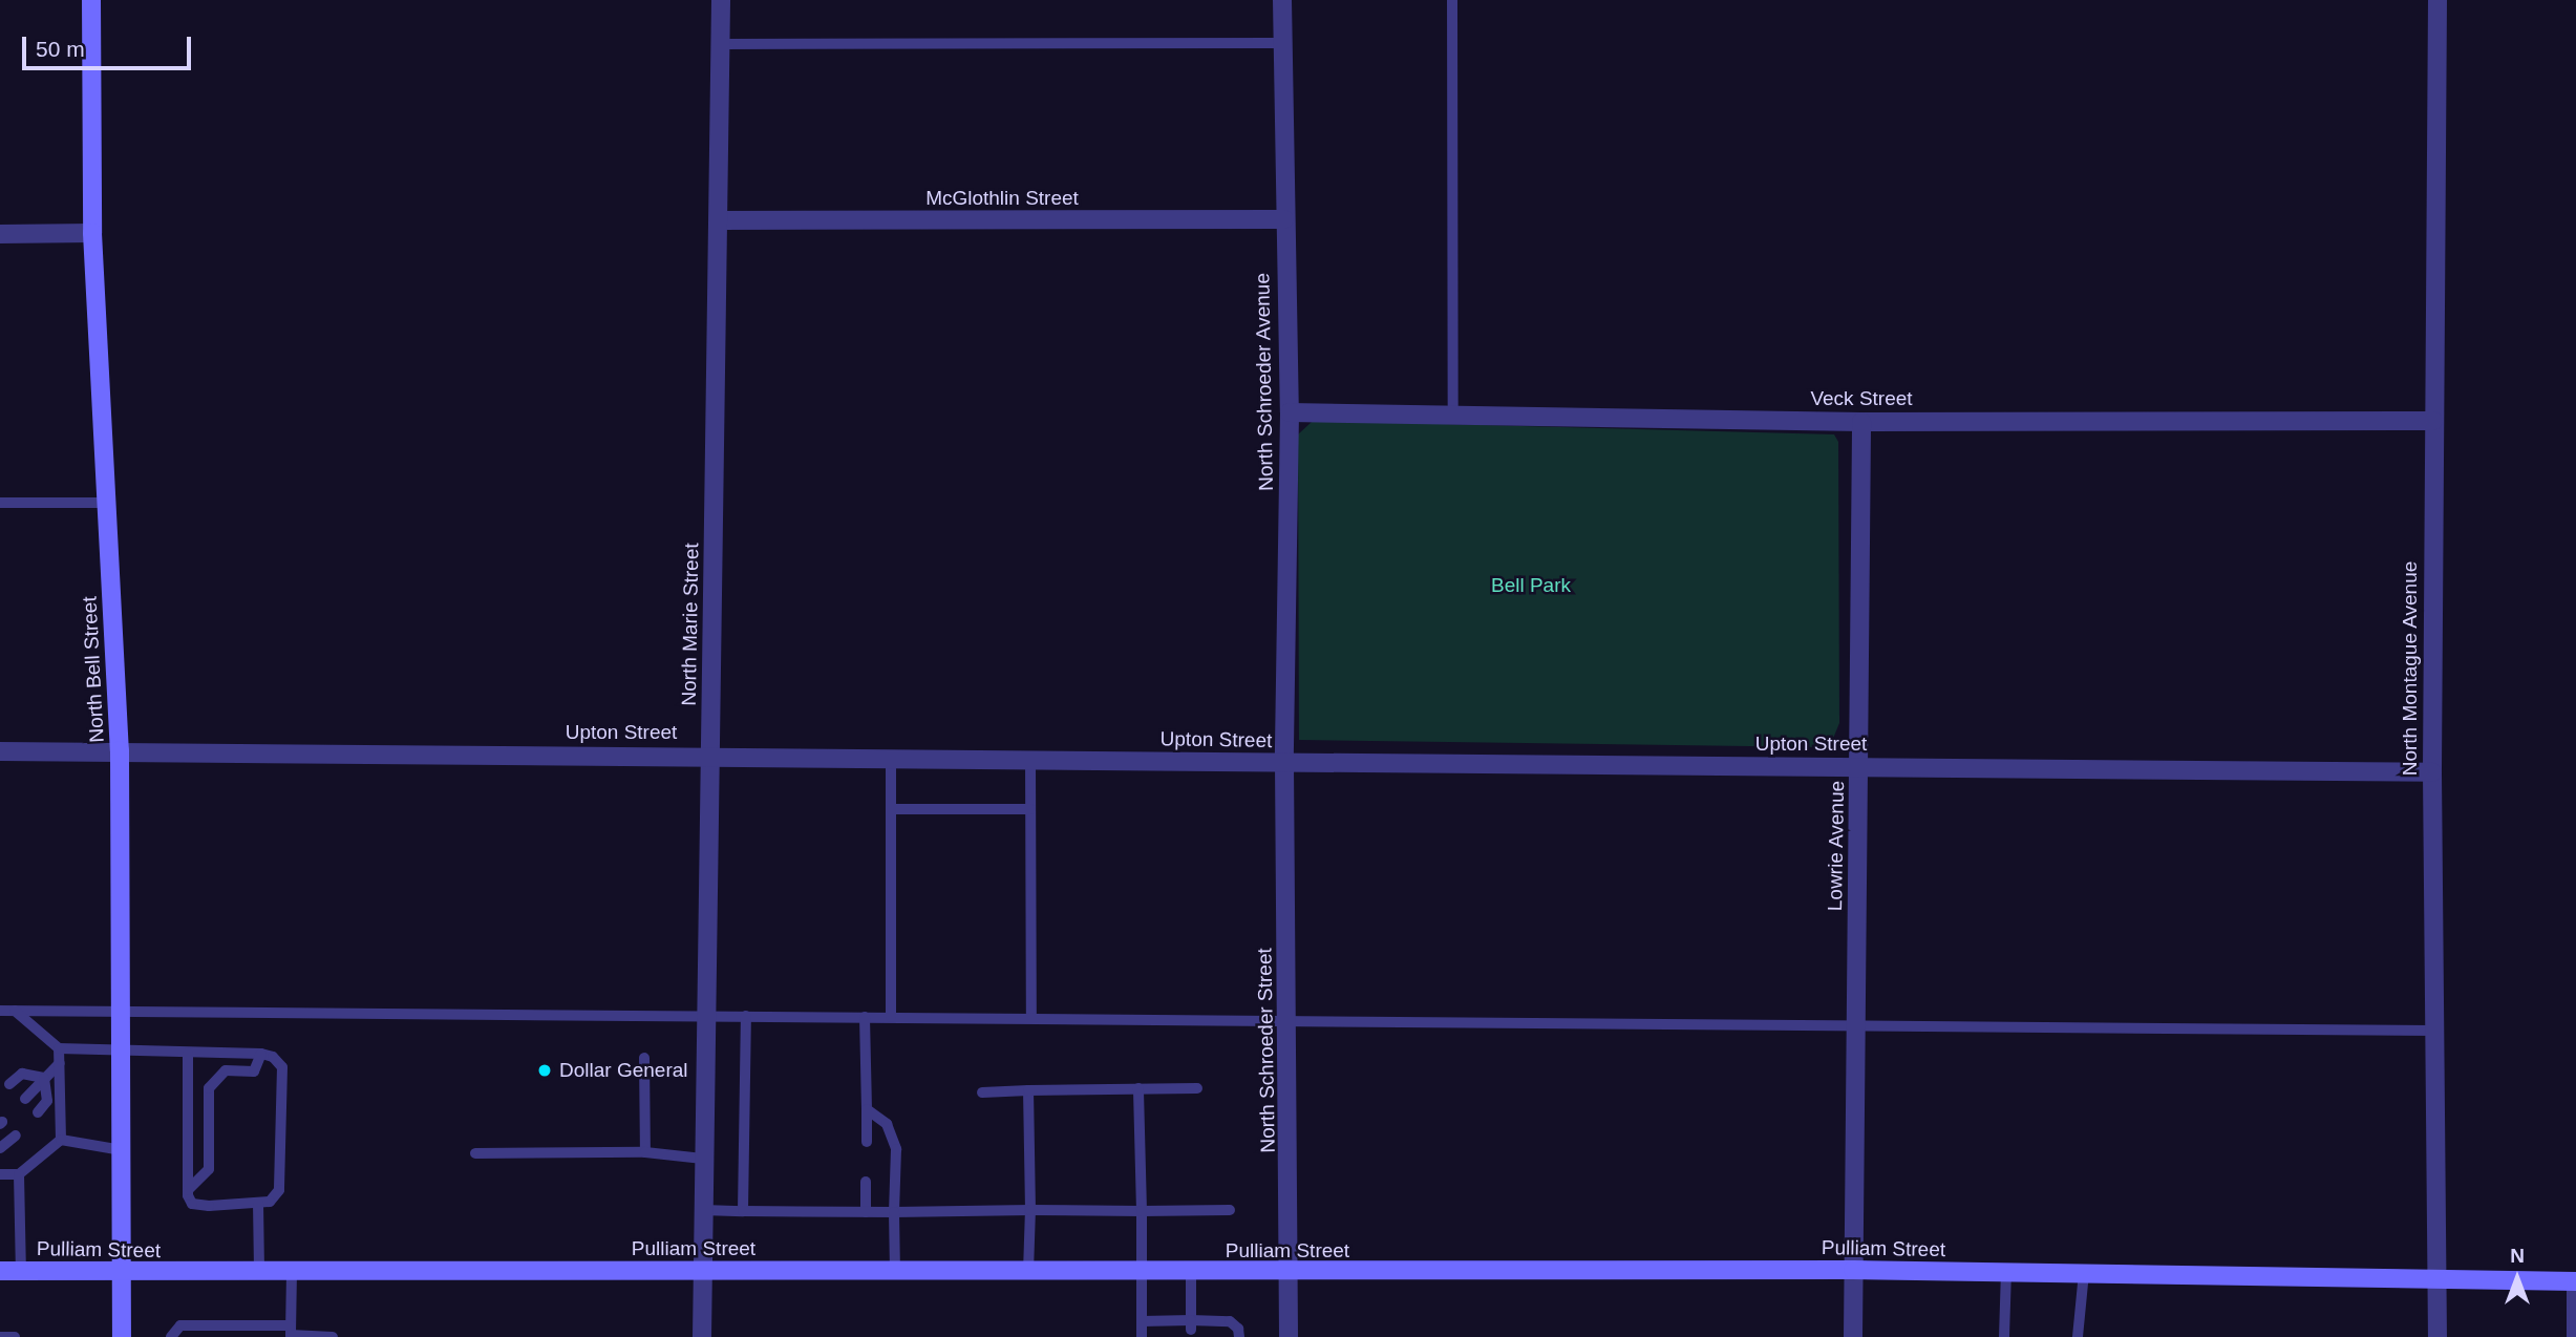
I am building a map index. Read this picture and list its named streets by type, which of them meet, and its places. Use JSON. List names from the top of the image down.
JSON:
{
  "streets": {
    "main road": ["North Bell Street", "Pulliam Street"],
    "street": [
      "McGlothlin Street",
      "North Schroeder Avenue",
      "Veck Street",
      "North Marie Street",
      "North Montague Avenue",
      "Upton Street",
      "Lowrie Avenue",
      "North Schroeder Street"
    ]
  },
  "crossings": [
    ["McGlothlin Street", "North Schroeder Avenue"],
    ["McGlothlin Street", "North Marie Street"],
    ["North Schroeder Avenue", "Veck Street"],
    ["North Schroeder Avenue", "Upton Street"],
    ["North Schroeder Avenue", "North Schroeder Street"],
    ["Veck Street", "North Montague Avenue"],
    ["Veck Street", "Lowrie Avenue"],
    ["North Marie Street", "Upton Street"],
    ["North Marie Street", "Pulliam Street"],
    ["North Montague Avenue", "Upton Street"],
    ["North Montague Avenue", "Pulliam Street"],
    ["North Bell Street", "Upton Street"],
    ["North Bell Street", "Pulliam Street"],
    ["Upton Street", "Lowrie Avenue"],
    ["Upton Street", "North Schroeder Street"],
    ["Lowrie Avenue", "Pulliam Street"],
    ["North Schroeder Street", "Pulliam Street"]
  ],
  "parks": ["Bell Park"],
  "places": ["Dollar General"],
  "scale_bar": "50 m",
  "north": "top"
}
